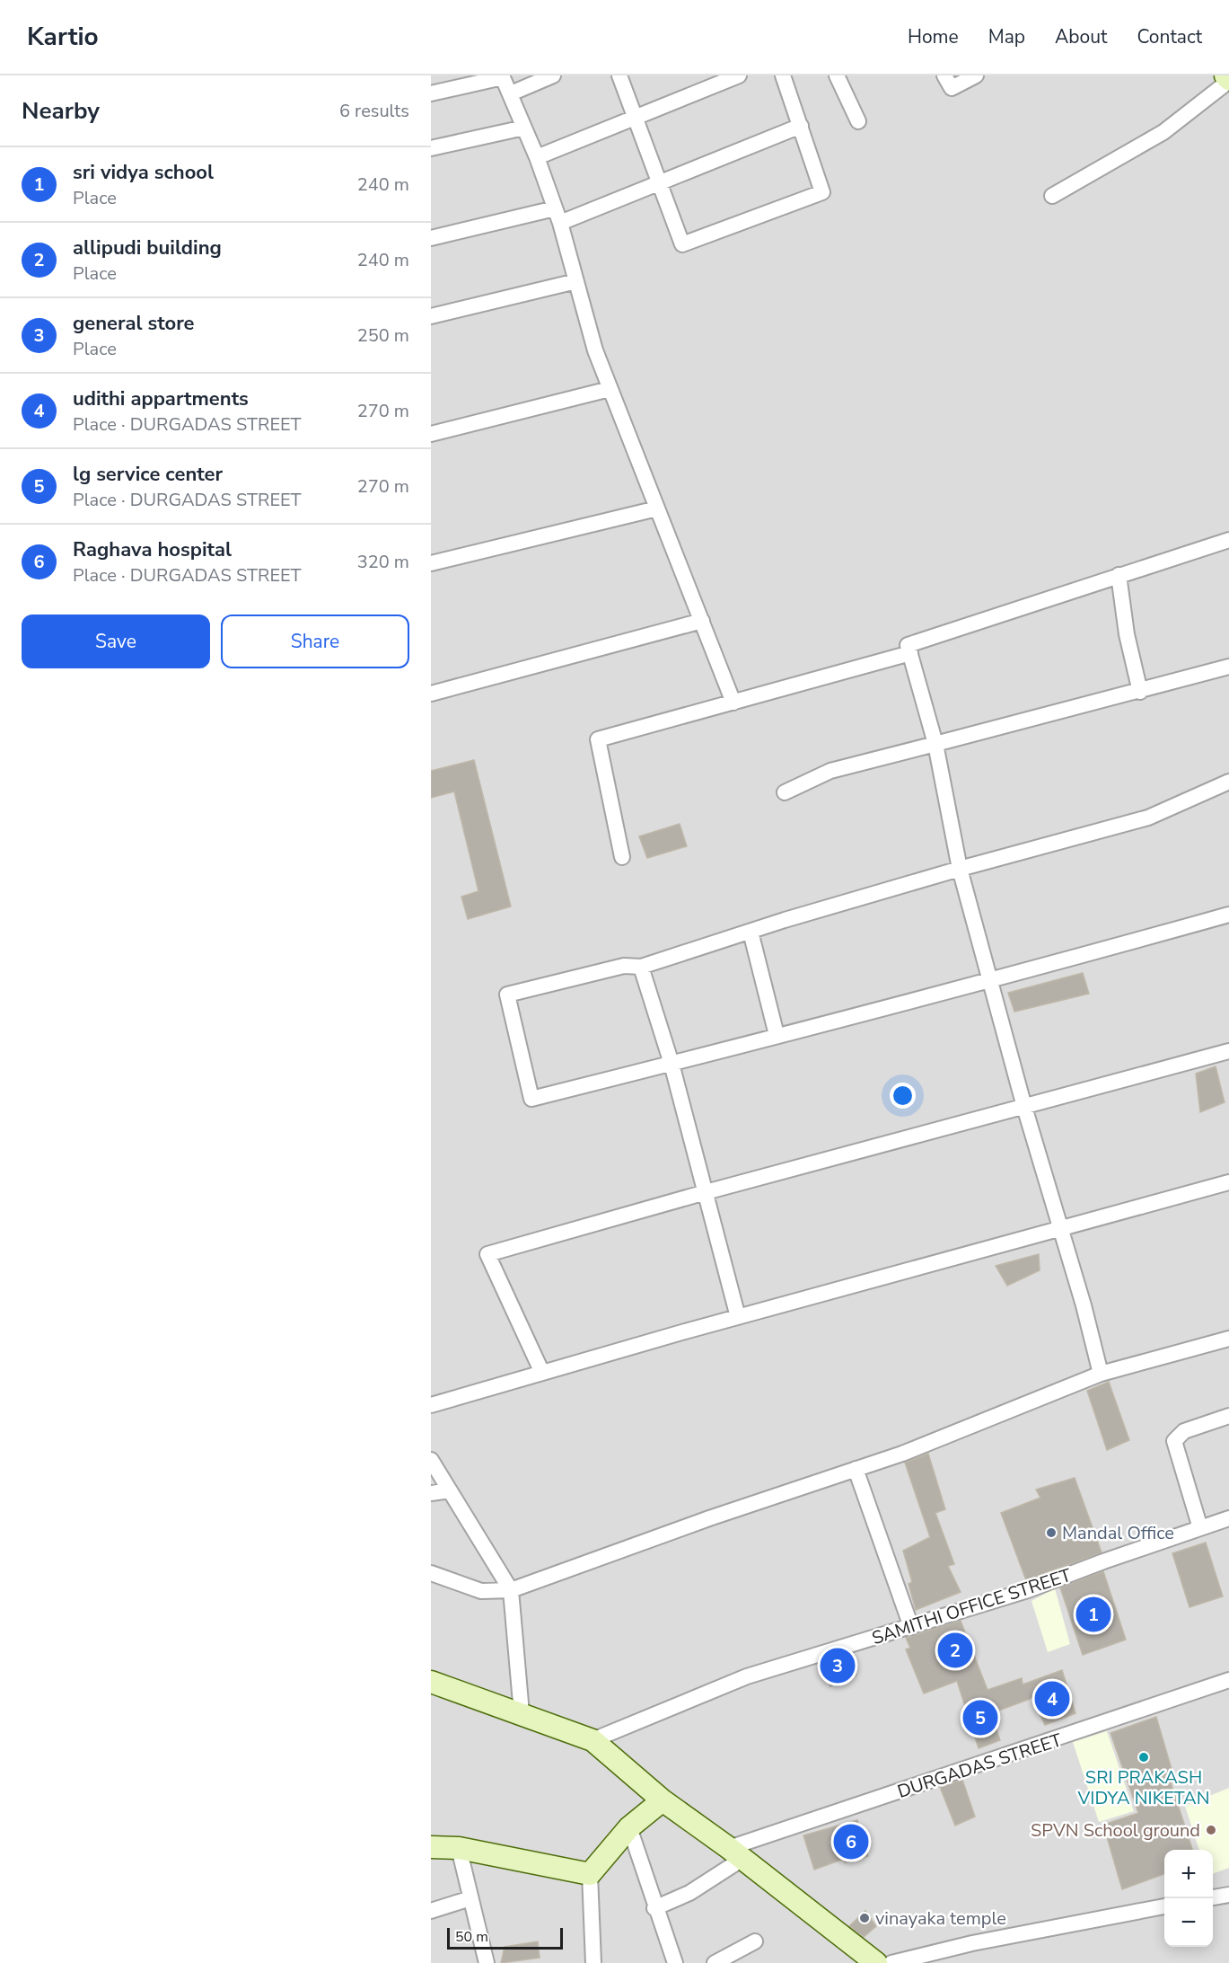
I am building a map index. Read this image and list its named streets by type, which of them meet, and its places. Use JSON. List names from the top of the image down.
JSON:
{
  "streets": {
    "street": ["SAMITHI OFFICE STREET", "DURGADAS STREET"]
  },
  "places": [
    "Mandal Office",
    "SRI PRAKASH VIDYA NIKETAN",
    "SPVN School ground",
    "vinayaka temple"
  ],
  "scale_bar": "50 m",
  "page": {
    "header": "Kartio",
    "nav": [
      "Home",
      "Map",
      "About",
      "Contact"
    ],
    "heading": ["Nearby", "6 results"],
    "list": [
      {
        "mark": "1",
        "name": "sri vidya school",
        "note": "Place",
        "value": "240 m"
      },
      {
        "mark": "2",
        "name": "allipudi building",
        "note": "Place",
        "value": "240 m"
      },
      {
        "mark": "3",
        "name": "general store",
        "note": "Place",
        "value": "250 m"
      },
      {
        "mark": "4",
        "name": "udithi appartments",
        "note": "Place · DURGADAS STREET",
        "value": "270 m"
      },
      {
        "mark": "5",
        "name": "lg service center",
        "note": "Place · DURGADAS STREET",
        "value": "270 m"
      },
      {
        "mark": "6",
        "name": "Raghava hospital",
        "note": "Place · DURGADAS STREET",
        "value": "320 m"
      }
    ],
    "buttons": ["Save", "Share"],
    "pins": [
      "1",
      "2",
      "3",
      "4",
      "5",
      "6"
    ],
    "map_buttons": ["+", "−"],
    "scale": "50 m"
  }
}
